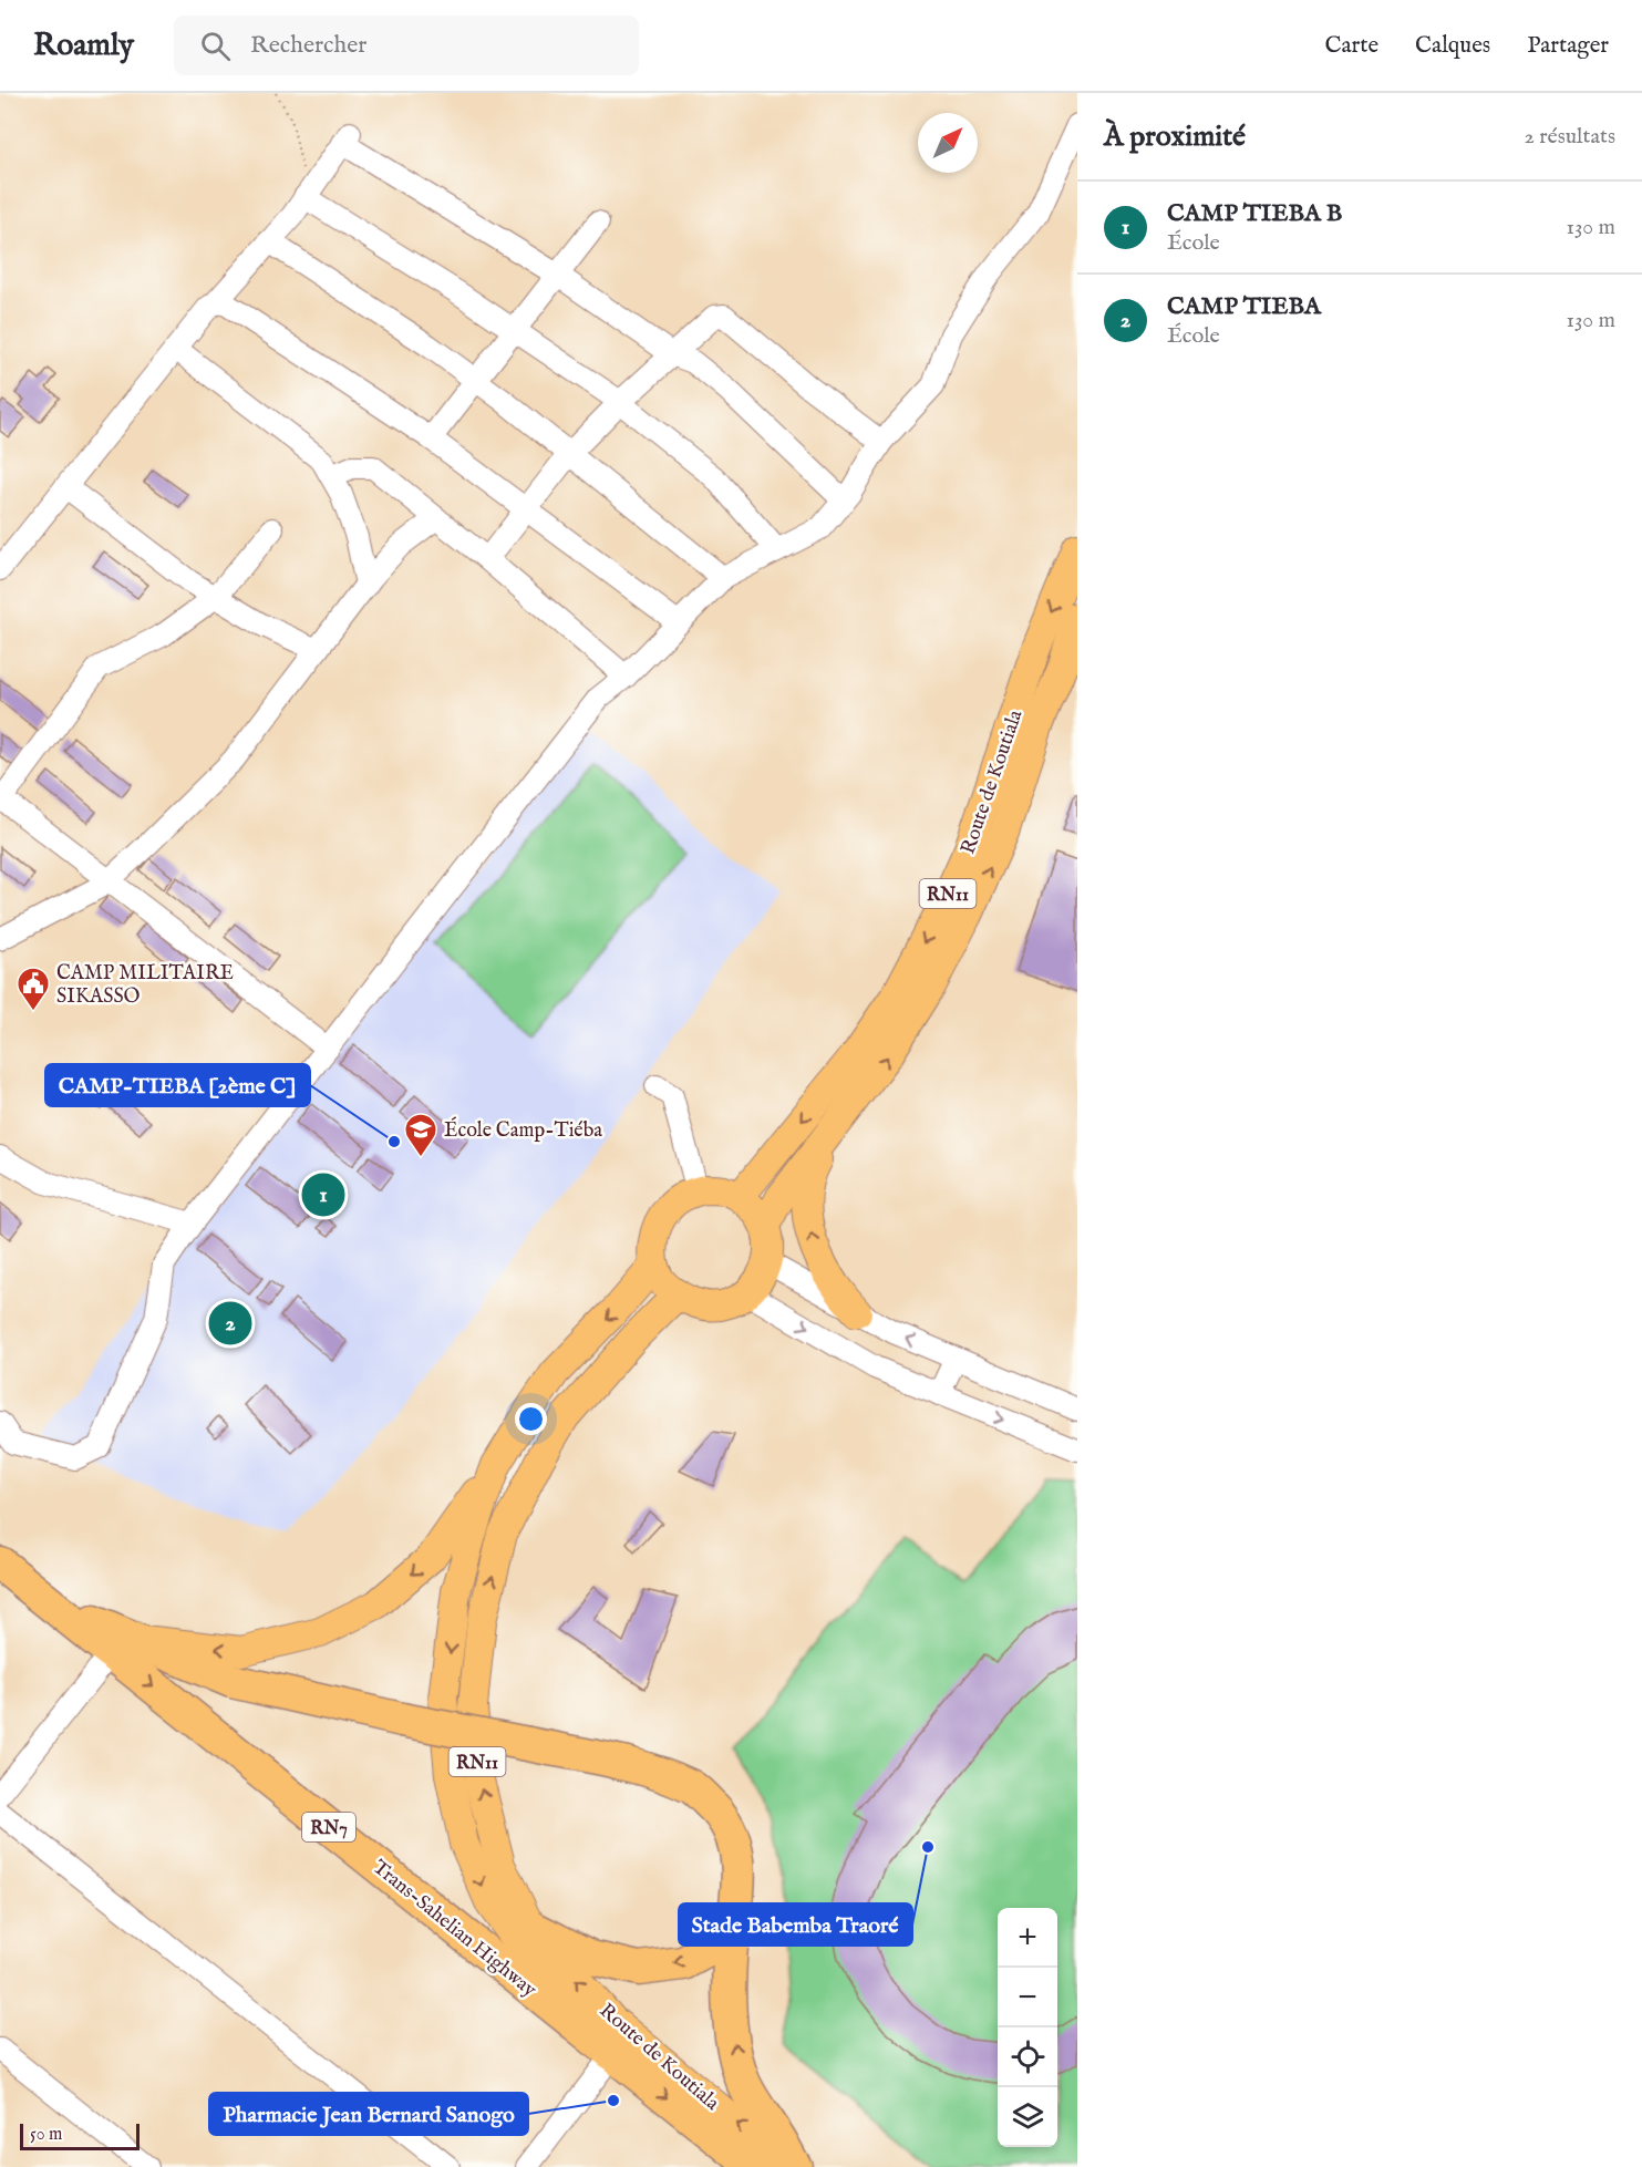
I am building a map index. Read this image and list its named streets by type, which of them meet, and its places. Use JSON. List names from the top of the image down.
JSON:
{
  "streets": {
    "highway": ["RN7", "Trans-Sahelian Highway"],
    "main road": ["Route de Koutiala", "RN11"]
  },
  "crossings": [
    ["Route de Koutiala", "RN11"],
    ["RN11", "Trans-Sahelian Highway"]
  ],
  "one_way": ["Trans-Sahelian Highway"],
  "places": {
    "public building": ["CAMP MILITAIRE SIKASSO"],
    "other": ["CAMP-TIEBA [2ème C]", "Stade Babemba Traoré", "Pharmacie Jean Bernard Sanogo"],
    "school or university": ["École Camp-Tiéba"]
  },
  "scale_bar": "50 m",
  "north": "top right",
  "page": {
    "header": "Roamly",
    "search": "Rechercher",
    "nav": ["Carte", "Calques", "Partager"],
    "heading": ["À proximité", "2 résultats"],
    "list": [
      {
        "mark": "1",
        "name": "CAMP TIEBA B",
        "note": "École",
        "value": "130 m"
      },
      {
        "mark": "2",
        "name": "CAMP TIEBA",
        "note": "École",
        "value": "130 m"
      }
    ],
    "pins": ["1", "2"],
    "map_buttons": ["+", "−"],
    "scale": "50 m"
  }
}
